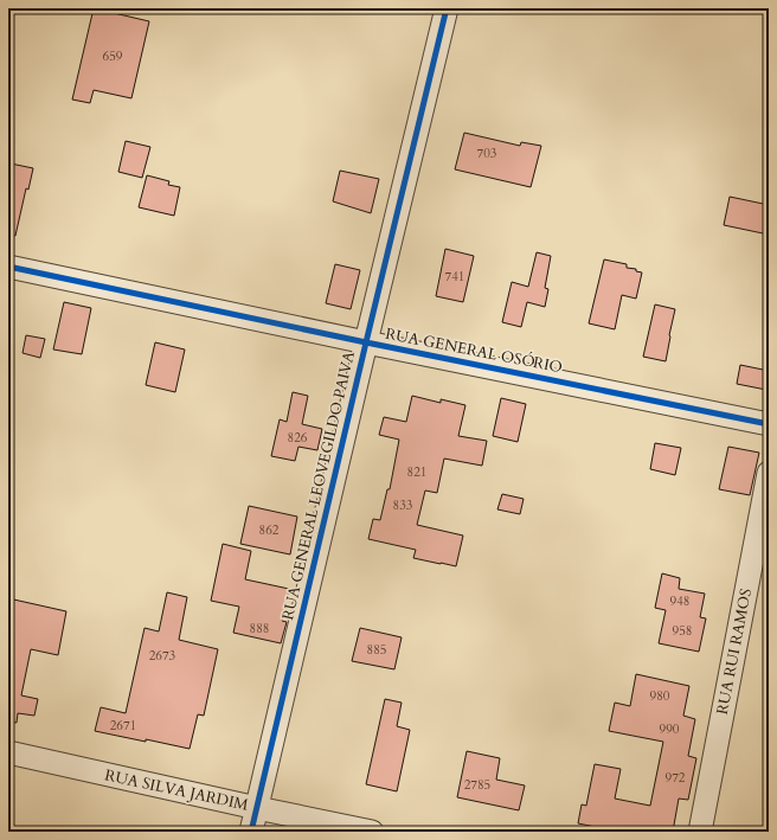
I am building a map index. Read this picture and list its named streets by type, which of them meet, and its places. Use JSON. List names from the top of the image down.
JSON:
{
  "streets": {
    "street": [
      "RUA GENERAL OSÓRIO",
      "RUA GENERAL LEOVEGILDO PAIVA",
      "RUA RUI RAMOS",
      "RUA SILVA JARDIM"
    ]
  },
  "crossings": [
    ["RUA GENERAL OSÓRIO", "RUA GENERAL LEOVEGILDO PAIVA"],
    ["RUA GENERAL LEOVEGILDO PAIVA", "RUA SILVA JARDIM"]
  ],
  "house_numbers": [
    "659",
    "703",
    "741",
    "826",
    "821",
    "833",
    "862",
    "948",
    "888",
    "958",
    "885",
    "2673",
    "980",
    "2671",
    "990",
    "972",
    "2785"
  ]
}
